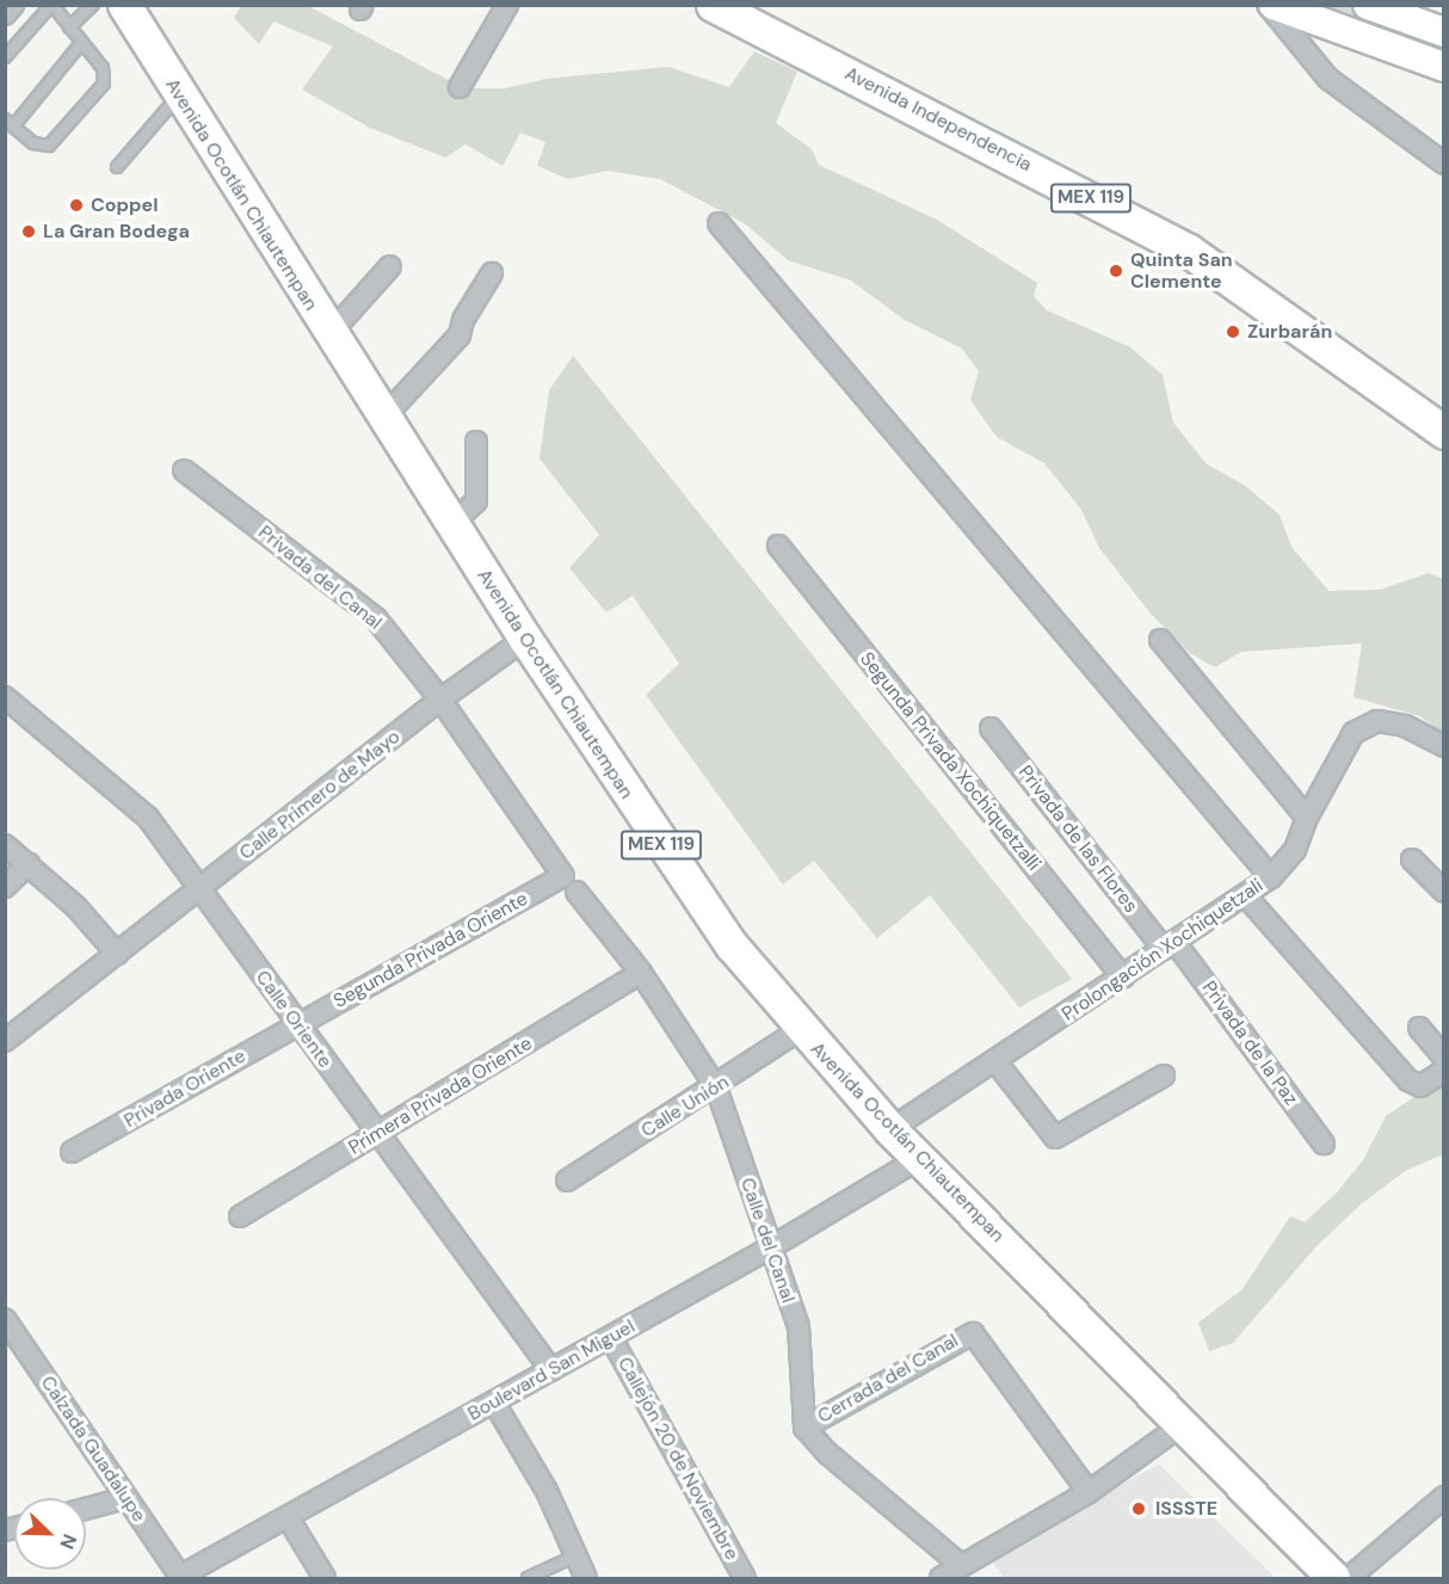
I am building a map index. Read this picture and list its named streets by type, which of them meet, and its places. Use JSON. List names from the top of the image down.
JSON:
{
  "streets": {
    "main road": ["Avenida Independencia", "Avenida Ocotlán Chiautempan", "MEX 119"],
    "street": [
      "Privada del Canal",
      "Segunda Privada Xochiquetzalli",
      "Calle Primero de Mayo",
      "Privada de las Flores",
      "Segunda Privada Oriente",
      "Prolongación Xochiquetzali",
      "Calle Oriente",
      "Privada de la Paz",
      "Privada Oriente",
      "Primera Privada Oriente",
      "Calle Unión",
      "Calle del Canal",
      "Boulevard San Miguel",
      "Cerrada del Canal",
      "Calzada Guadalupe",
      "Callejón 20 de Noviembre"
    ]
  },
  "crossings": [
    ["Avenida Ocotlán Chiautempan", "Calle Primero de Mayo"],
    ["Avenida Ocotlán Chiautempan", "Prolongación Xochiquetzali"],
    ["Avenida Ocotlán Chiautempan", "Calle Unión"],
    ["Avenida Ocotlán Chiautempan", "Boulevard San Miguel"],
    ["Privada del Canal", "Calle Primero de Mayo"],
    ["Privada del Canal", "Segunda Privada Oriente"],
    ["Segunda Privada Xochiquetzalli", "Prolongación Xochiquetzali"],
    ["Calle Primero de Mayo", "Segunda Privada Oriente"],
    ["Calle Primero de Mayo", "Calle Oriente"],
    ["Privada de las Flores", "Prolongación Xochiquetzali"],
    ["Privada de las Flores", "Privada de la Paz"],
    ["Segunda Privada Oriente", "Calle Oriente"],
    ["Segunda Privada Oriente", "Privada Oriente"],
    ["Prolongación Xochiquetzali", "Privada de la Paz"],
    ["Calle Oriente", "Privada Oriente"],
    ["Calle Oriente", "Primera Privada Oriente"],
    ["Calle Oriente", "Boulevard San Miguel"],
    ["Primera Privada Oriente", "Calle del Canal"],
    ["Calle Unión", "Calle del Canal"],
    ["Calle del Canal", "Boulevard San Miguel"],
    ["Calle del Canal", "Cerrada del Canal"],
    ["Boulevard San Miguel", "Calzada Guadalupe"],
    ["Boulevard San Miguel", "Callejón 20 de Noviembre"]
  ],
  "places": [
    "Coppel",
    "La Gran Bodega",
    "Quinta San Clemente",
    "Zurbarán",
    "ISSSTE"
  ],
  "north": "bottom right"
}
